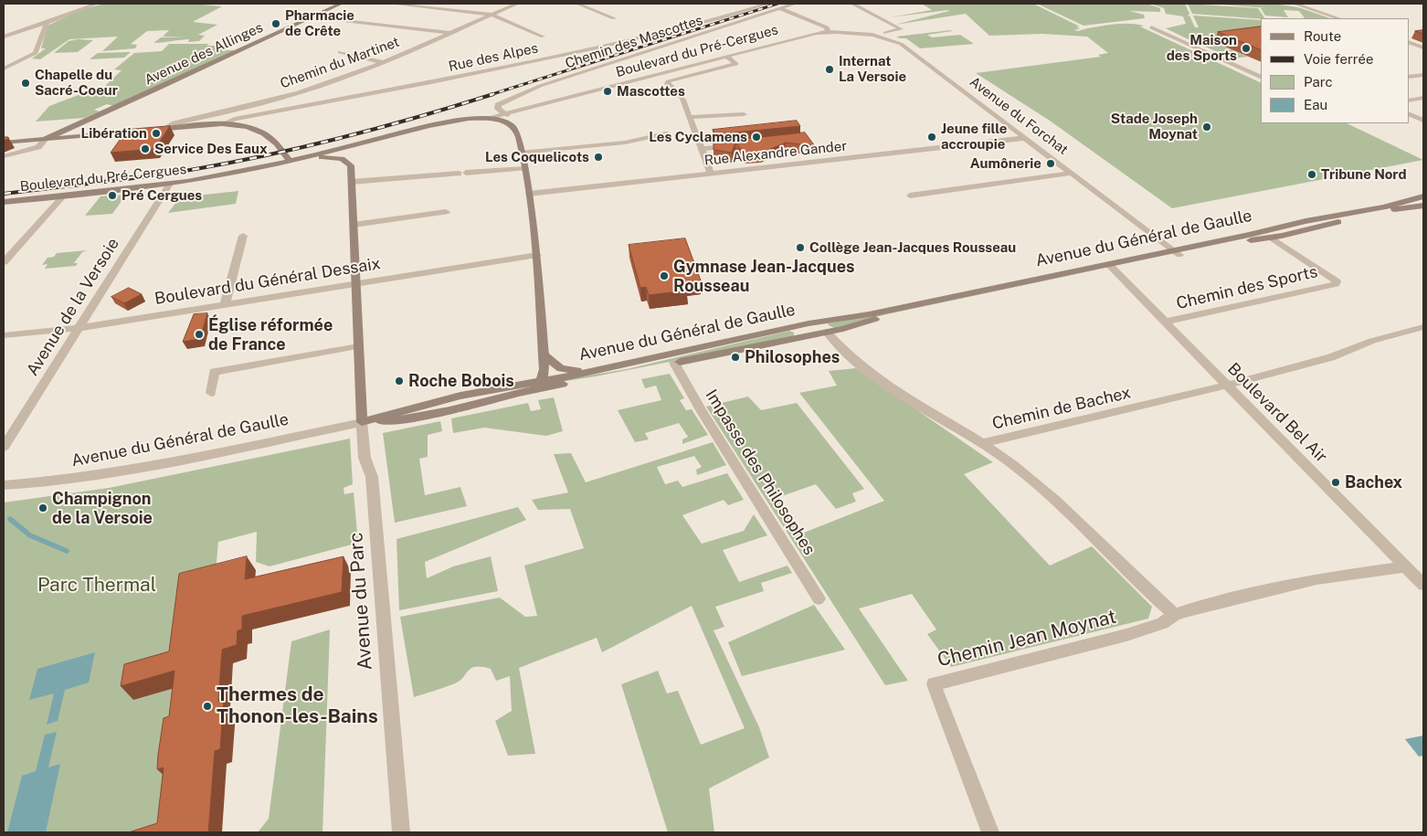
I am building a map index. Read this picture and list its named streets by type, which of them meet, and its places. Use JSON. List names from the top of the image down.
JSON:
{
  "streets": {
    "main road": ["Boulevard du Pré-Cergues", "Avenue des Allinges", "Avenue du Général de Gaulle"],
    "street": [
      "Chemin des Mascottes",
      "Rue des Alpes",
      "Chemin du Martinet",
      "Avenue du Forchat",
      "Rue Alexandre Gander",
      "Boulevard du Général Dessaix",
      "Chemin des Sports",
      "Avenue de la Versoie",
      "Chemin de Bachex",
      "Boulevard Bel Air",
      "Impasse des Philosophes",
      "Avenue du Parc",
      "Chemin Jean Moynat"
    ]
  },
  "crossings": [
    ["Chemin des Mascottes", "Boulevard du Pré-Cergues"],
    ["Boulevard du Pré-Cergues", "Avenue du Forchat"],
    ["Boulevard du Pré-Cergues", "Avenue de la Versoie"],
    ["Avenue du Forchat", "Rue Alexandre Gander"],
    ["Avenue du Forchat", "Avenue du Général de Gaulle"],
    ["Avenue du Général de Gaulle", "Chemin des Sports"],
    ["Avenue du Général de Gaulle", "Chemin de Bachex"],
    ["Avenue du Général de Gaulle", "Boulevard Bel Air"],
    ["Avenue du Général de Gaulle", "Impasse des Philosophes"],
    ["Avenue du Général de Gaulle", "Avenue du Parc"],
    ["Boulevard du Général Dessaix", "Avenue de la Versoie"],
    ["Chemin des Sports", "Boulevard Bel Air"],
    ["Chemin de Bachex", "Boulevard Bel Air"],
    ["Boulevard Bel Air", "Chemin Jean Moynat"]
  ],
  "parks": ["Parc Thermal"],
  "places": [
    "Pharmacie de Crête",
    "Maison des Sports",
    "Internat La Versoie",
    "Chapelle du Sacré-Coeur",
    "Mascottes",
    "Stade Joseph Moynat",
    "Libération",
    "Les Cyclamens",
    "Jeune fille accroupie",
    "Service Des Eaux",
    "Les Coquelicots",
    "Aumônerie",
    "Tribune Nord",
    "Pré Cergues",
    "Collège Jean-Jacques Rousseau",
    "Gymnase Jean-Jacques Rousseau",
    "Église réformée de France",
    "Philosophes",
    "Roche Bobois",
    "Bachex",
    "Champignon de la Versoie",
    "Thermes de Thonon-les-Bains"
  ],
  "legend": [
    "Route",
    "Voie ferrée",
    "Parc",
    "Eau"
  ]
}
